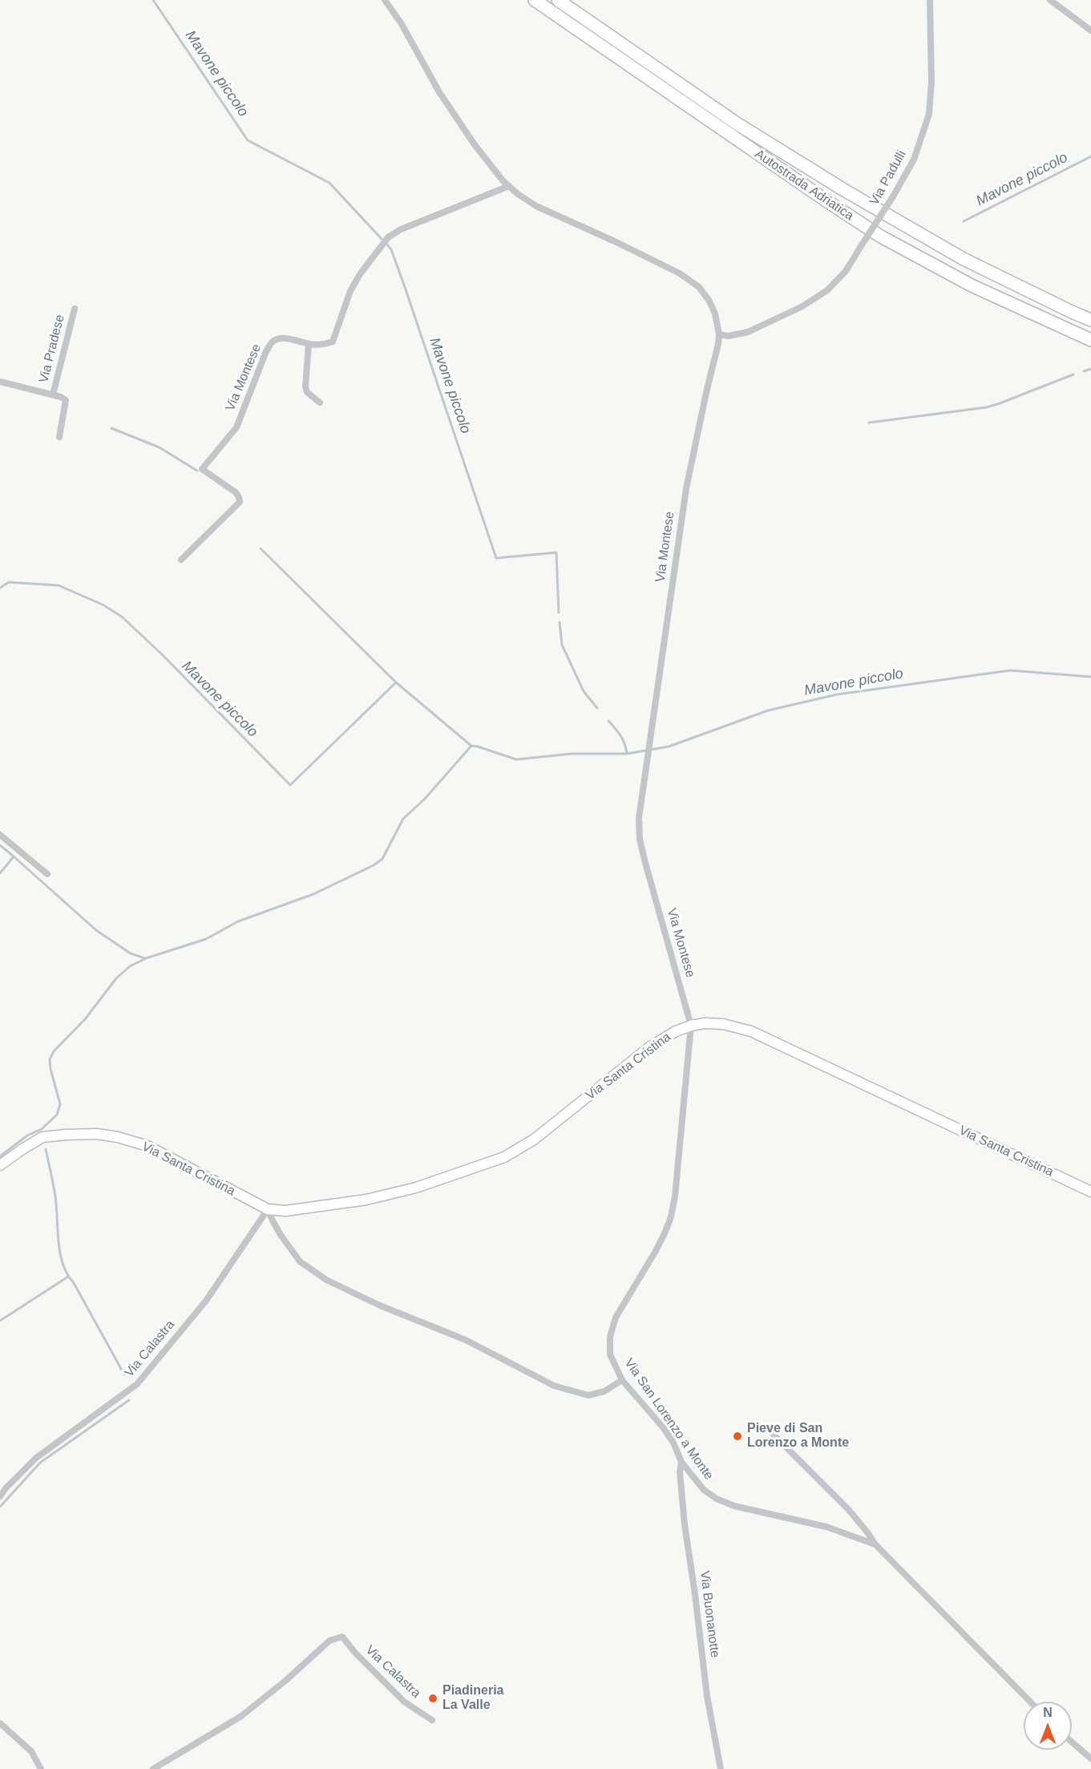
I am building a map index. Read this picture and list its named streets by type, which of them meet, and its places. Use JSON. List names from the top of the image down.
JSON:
{
  "streets": {
    "highway": ["Autostrada Adriatica"],
    "street": [
      "Via Padulli",
      "Via Pradese",
      "Via Montese",
      "Via Santa Cristina",
      "Via Calastra",
      "Via San Lorenzo a Monte",
      "Via Buonanotte"
    ]
  },
  "crossings": [
    ["Via Padulli", "Via Montese"],
    ["Via Montese", "Via Santa Cristina"],
    ["Via Montese", "Via San Lorenzo a Monte"],
    ["Via Santa Cristina", "Via Calastra"],
    ["Via Santa Cristina", "Via San Lorenzo a Monte"],
    ["Via San Lorenzo a Monte", "Via Buonanotte"]
  ],
  "water": ["Mavone piccolo"],
  "places": ["Pieve di San Lorenzo a Monte", "Piadineria La Valle"],
  "north": "top"
}
